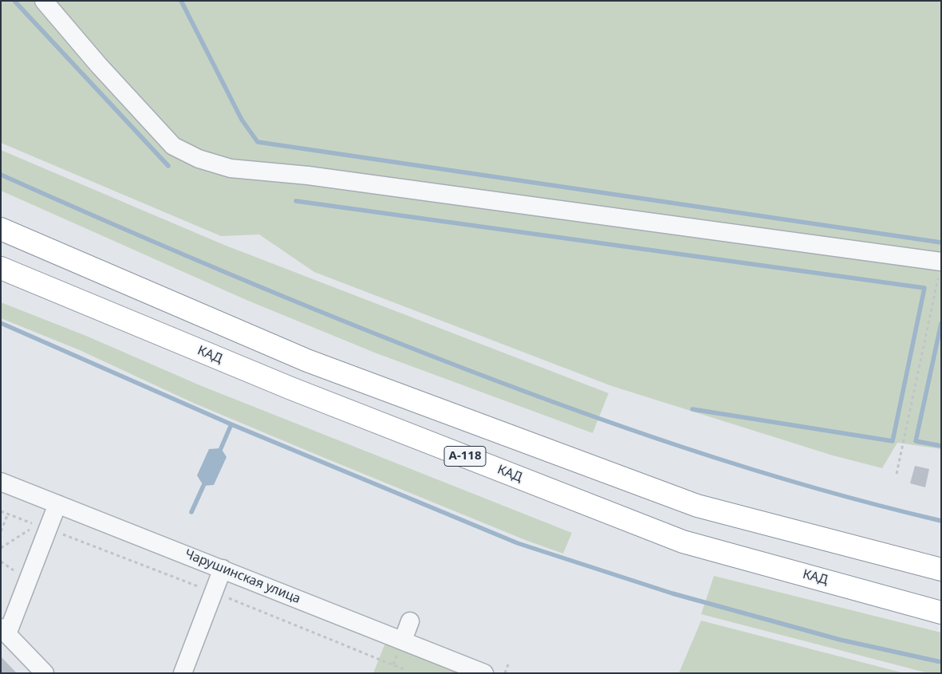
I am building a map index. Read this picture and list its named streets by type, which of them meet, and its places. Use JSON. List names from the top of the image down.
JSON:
{
  "streets": {
    "highway": ["КАД", "А-118"],
    "street": ["Чарушинская улица"]
  }
}
